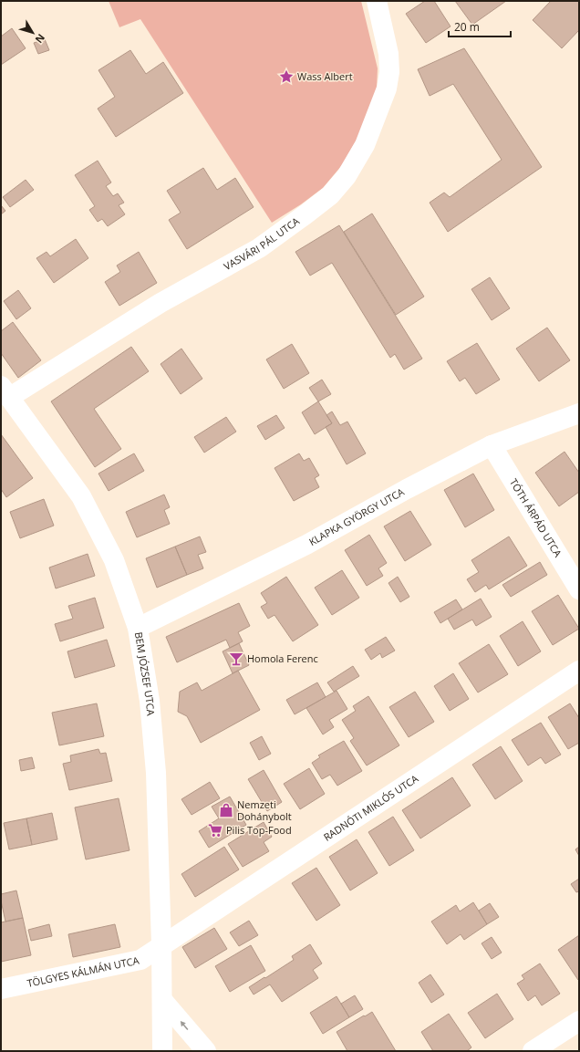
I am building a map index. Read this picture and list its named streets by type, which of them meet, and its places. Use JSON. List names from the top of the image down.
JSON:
{
  "streets": {
    "street": [
      "VASVÁRI PÁL UTCA",
      "KLAPKA GYÖRGY UTCA",
      "TÓTH ÁRPÁD UTCA",
      "BEM JÓZSEF UTCA",
      "RADNÓTI MIKLÓS UTCA",
      "TÖLGYES KÁLMÁN UTCA"
    ]
  },
  "crossings": [
    ["VASVÁRI PÁL UTCA", "BEM JÓZSEF UTCA"],
    ["KLAPKA GYÖRGY UTCA", "TÓTH ÁRPÁD UTCA"],
    ["KLAPKA GYÖRGY UTCA", "BEM JÓZSEF UTCA"],
    ["BEM JÓZSEF UTCA", "RADNÓTI MIKLÓS UTCA"],
    ["BEM JÓZSEF UTCA", "TÖLGYES KÁLMÁN UTCA"],
    ["RADNÓTI MIKLÓS UTCA", "TÖLGYES KÁLMÁN UTCA"]
  ],
  "places": {
    "place": ["Wass Albert"],
    "bar": ["Homola Ferenc"],
    "shop": ["Nemzeti Dohánybolt"],
    "supermarket": ["Pilis Top-Food"]
  },
  "scale_bar": "20 m",
  "north": "bottom right"
}
